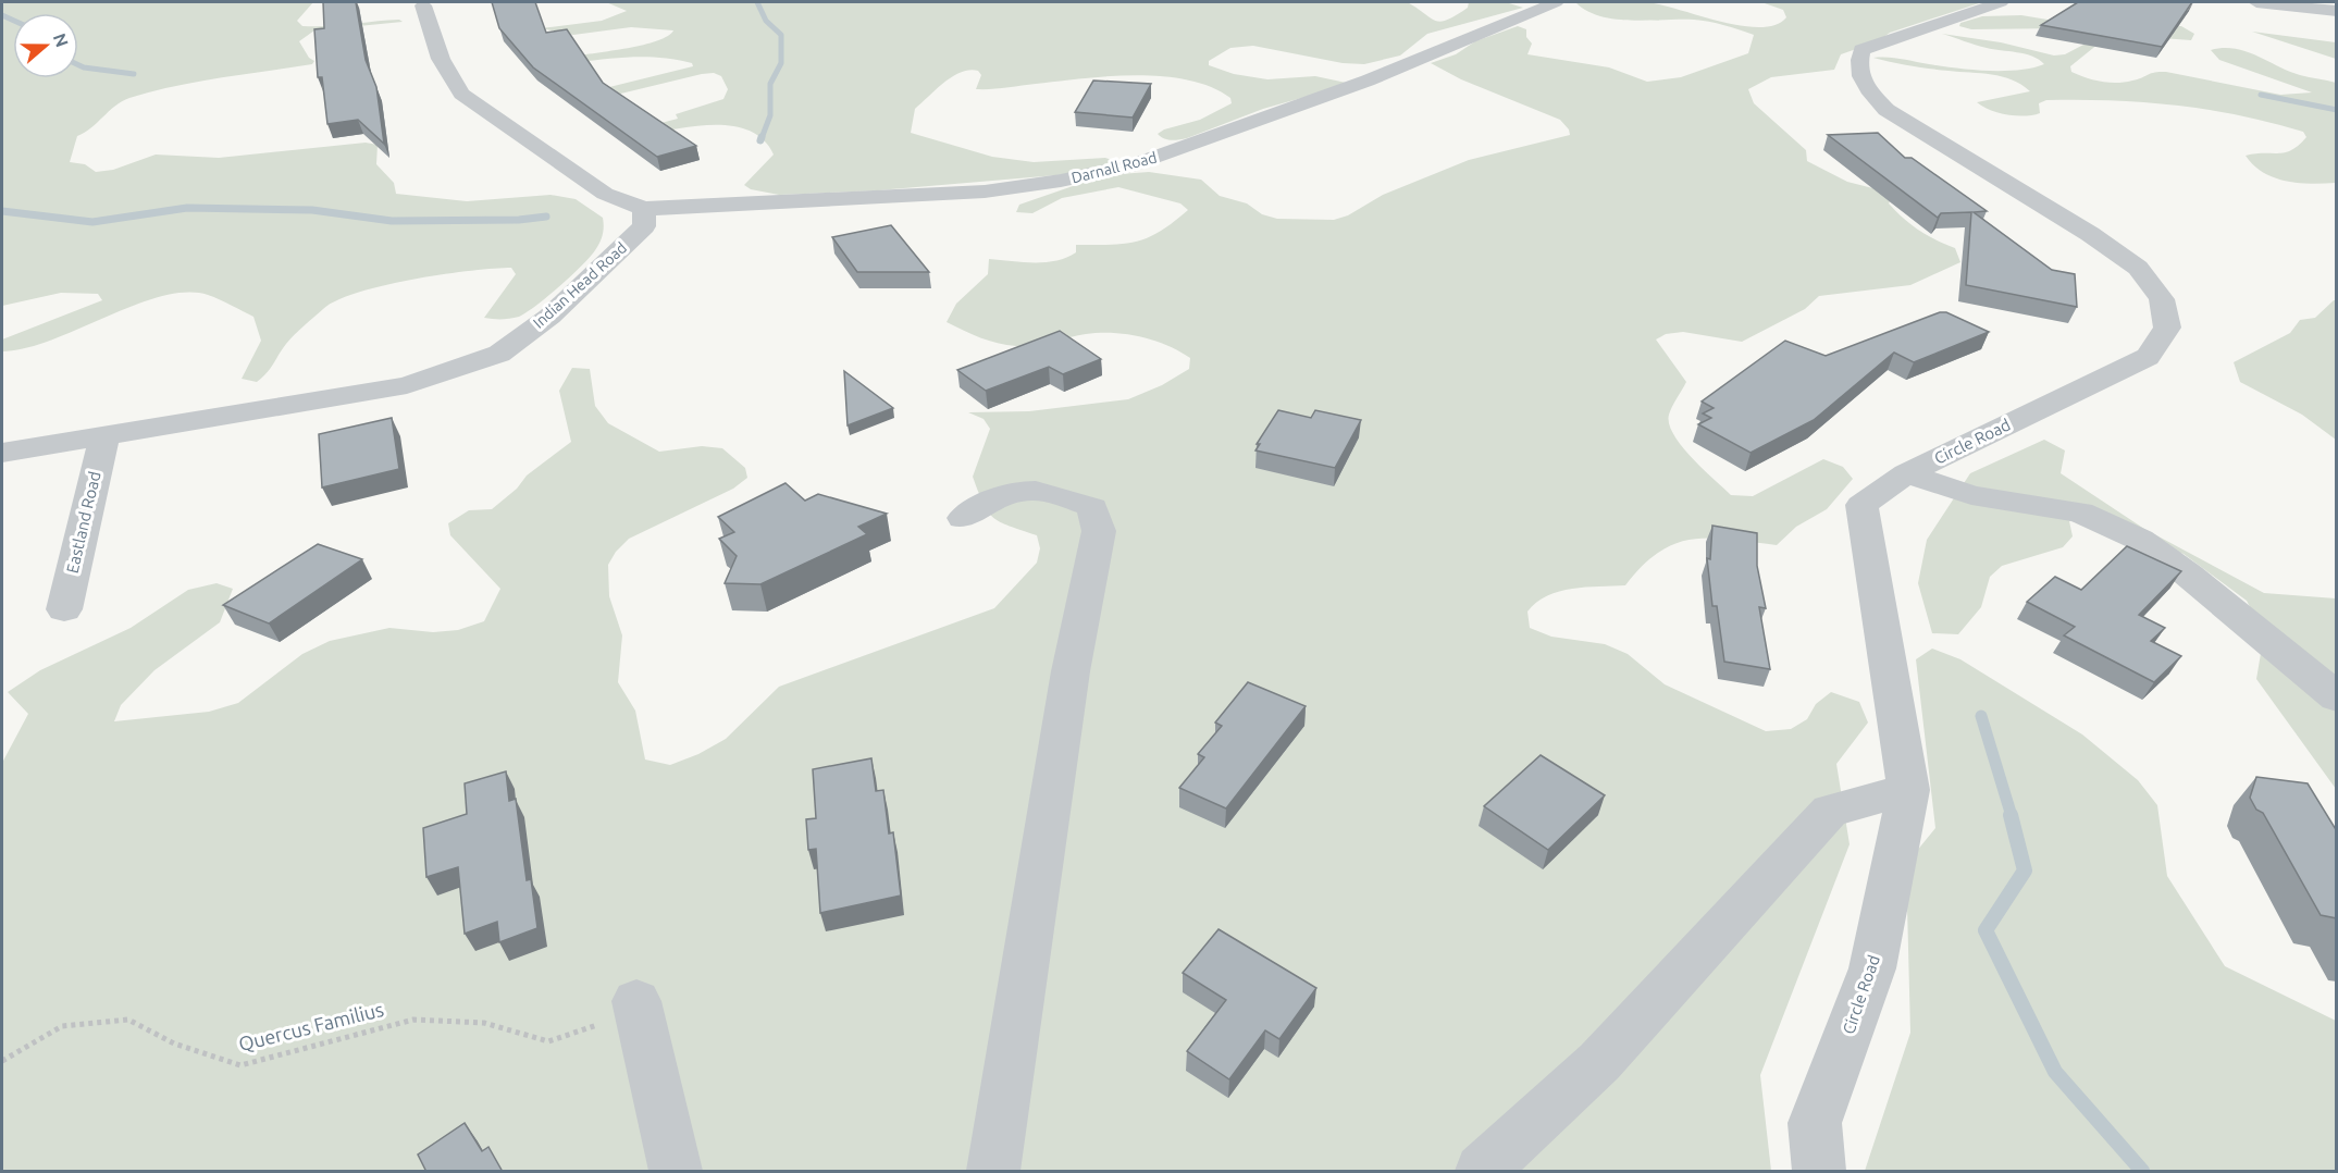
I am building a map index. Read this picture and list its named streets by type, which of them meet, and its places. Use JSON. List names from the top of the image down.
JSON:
{
  "streets": {
    "street": [
      "Darnall Road",
      "Indian Head Road",
      "Circle Road",
      "Eastland Road"
    ],
    "path": ["Quercus Familius"]
  },
  "crossings": [
    ["Darnall Road", "Indian Head Road"],
    ["Indian Head Road", "Eastland Road"]
  ],
  "north": "right"
}
